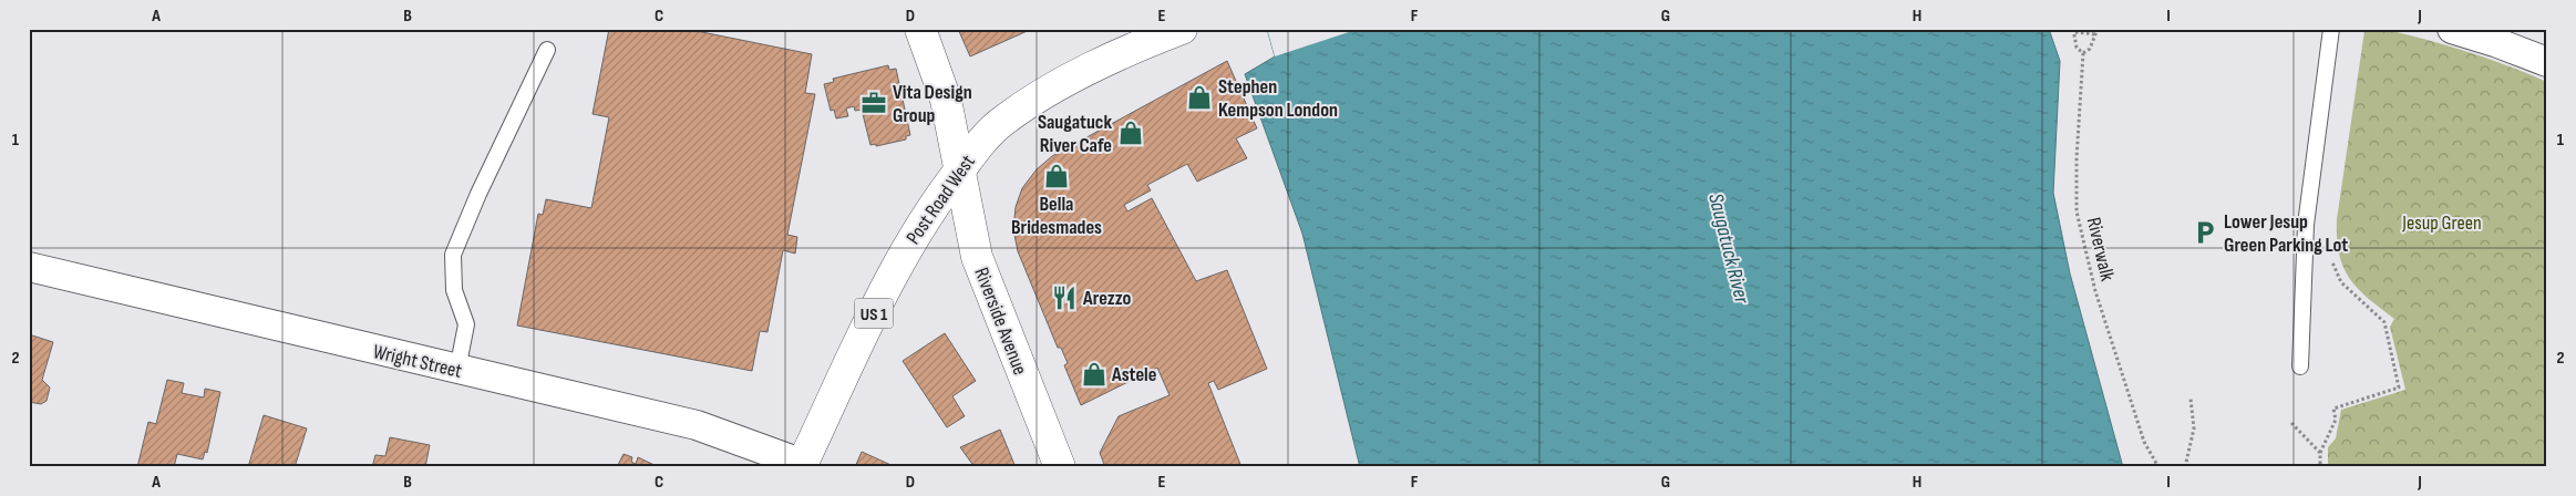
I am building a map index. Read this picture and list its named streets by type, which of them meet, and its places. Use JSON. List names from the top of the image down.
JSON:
{
  "streets": {
    "main road": ["Post Road West", "US 1", "Riverside Avenue"],
    "street": ["Wright Street"],
    "path": ["Riverwalk"]
  },
  "crossings": [
    ["Post Road West", "Riverside Avenue"],
    ["Post Road West", "Wright Street"]
  ],
  "water": ["Saugatuck River"],
  "parks": ["Jesup Green"],
  "places": {
    "shop": [
      "Stephen Kempson London",
      "Saugatuck River Cafe",
      "Bella Bridesmades",
      "Astele"
    ],
    "office": ["Vita Design Group"],
    "parking": ["Lower Jesup Green Parking Lot"],
    "restaurant": ["Arezzo"]
  },
  "grid": {
    "columns": [
      "A",
      "B",
      "C",
      "D",
      "E",
      "F",
      "G",
      "H",
      "I",
      "J"
    ],
    "rows": ["1", "2"]
  }
}
